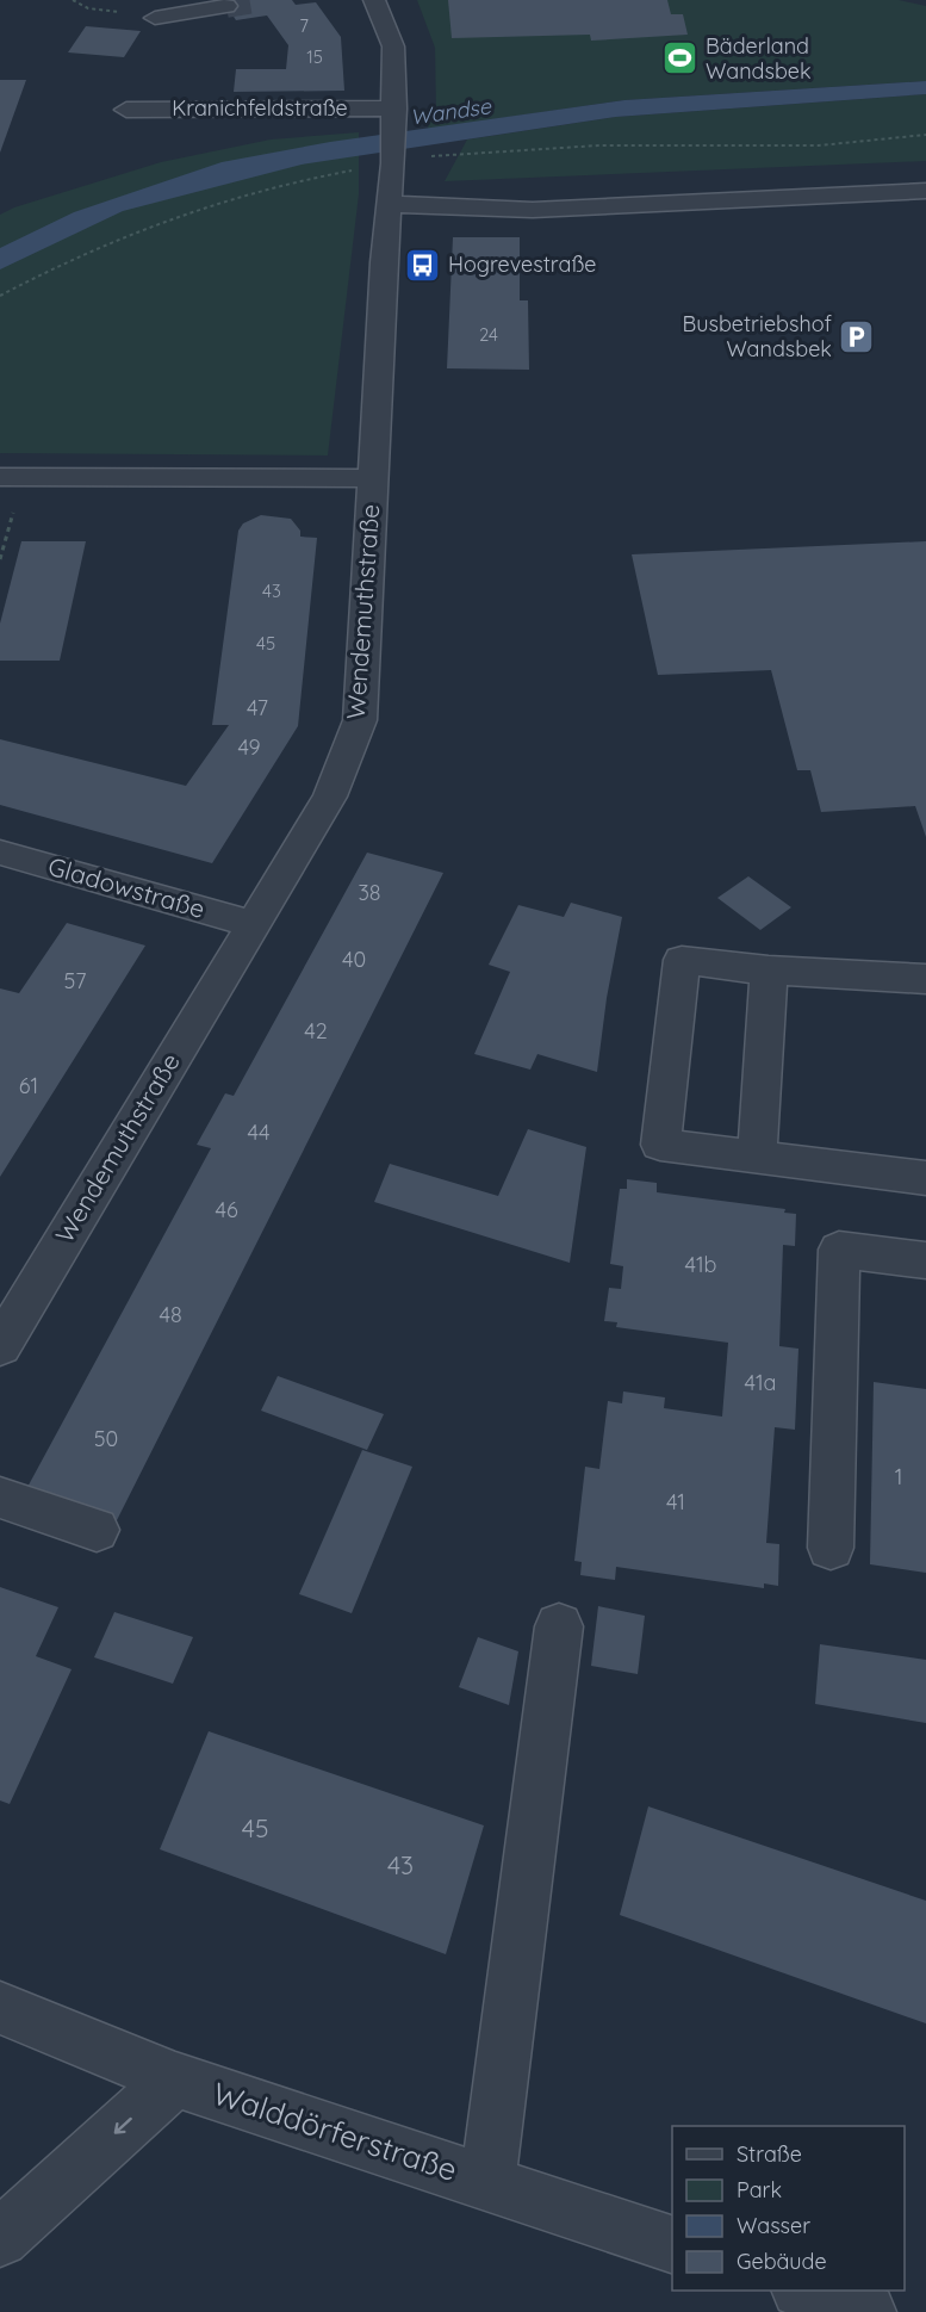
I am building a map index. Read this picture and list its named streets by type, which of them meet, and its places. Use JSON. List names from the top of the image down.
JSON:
{
  "streets": {
    "street": [
      "Kranichfeldstraße",
      "Wendemuthstraße",
      "Gladowstraße",
      "Walddörferstraße"
    ]
  },
  "crossings": [
    ["Kranichfeldstraße", "Wendemuthstraße"],
    ["Wendemuthstraße", "Gladowstraße"]
  ],
  "water": ["Wandse"],
  "places": {
    "sports": ["Bäderland Wandsbek"],
    "bus stop": ["Hogrevestraße"],
    "parking": ["Busbetriebshof Wandsbek"]
  },
  "house_numbers": [
    "7",
    "15",
    "24",
    "43",
    "45",
    "47",
    "49",
    "38",
    "40",
    "57",
    "42",
    "61",
    "44",
    "46",
    "41b",
    "48",
    "41a",
    "50",
    "1",
    "41",
    "45",
    "43"
  ],
  "legend": [
    "Straße",
    "Park",
    "Wasser",
    "Gebäude"
  ]
}
